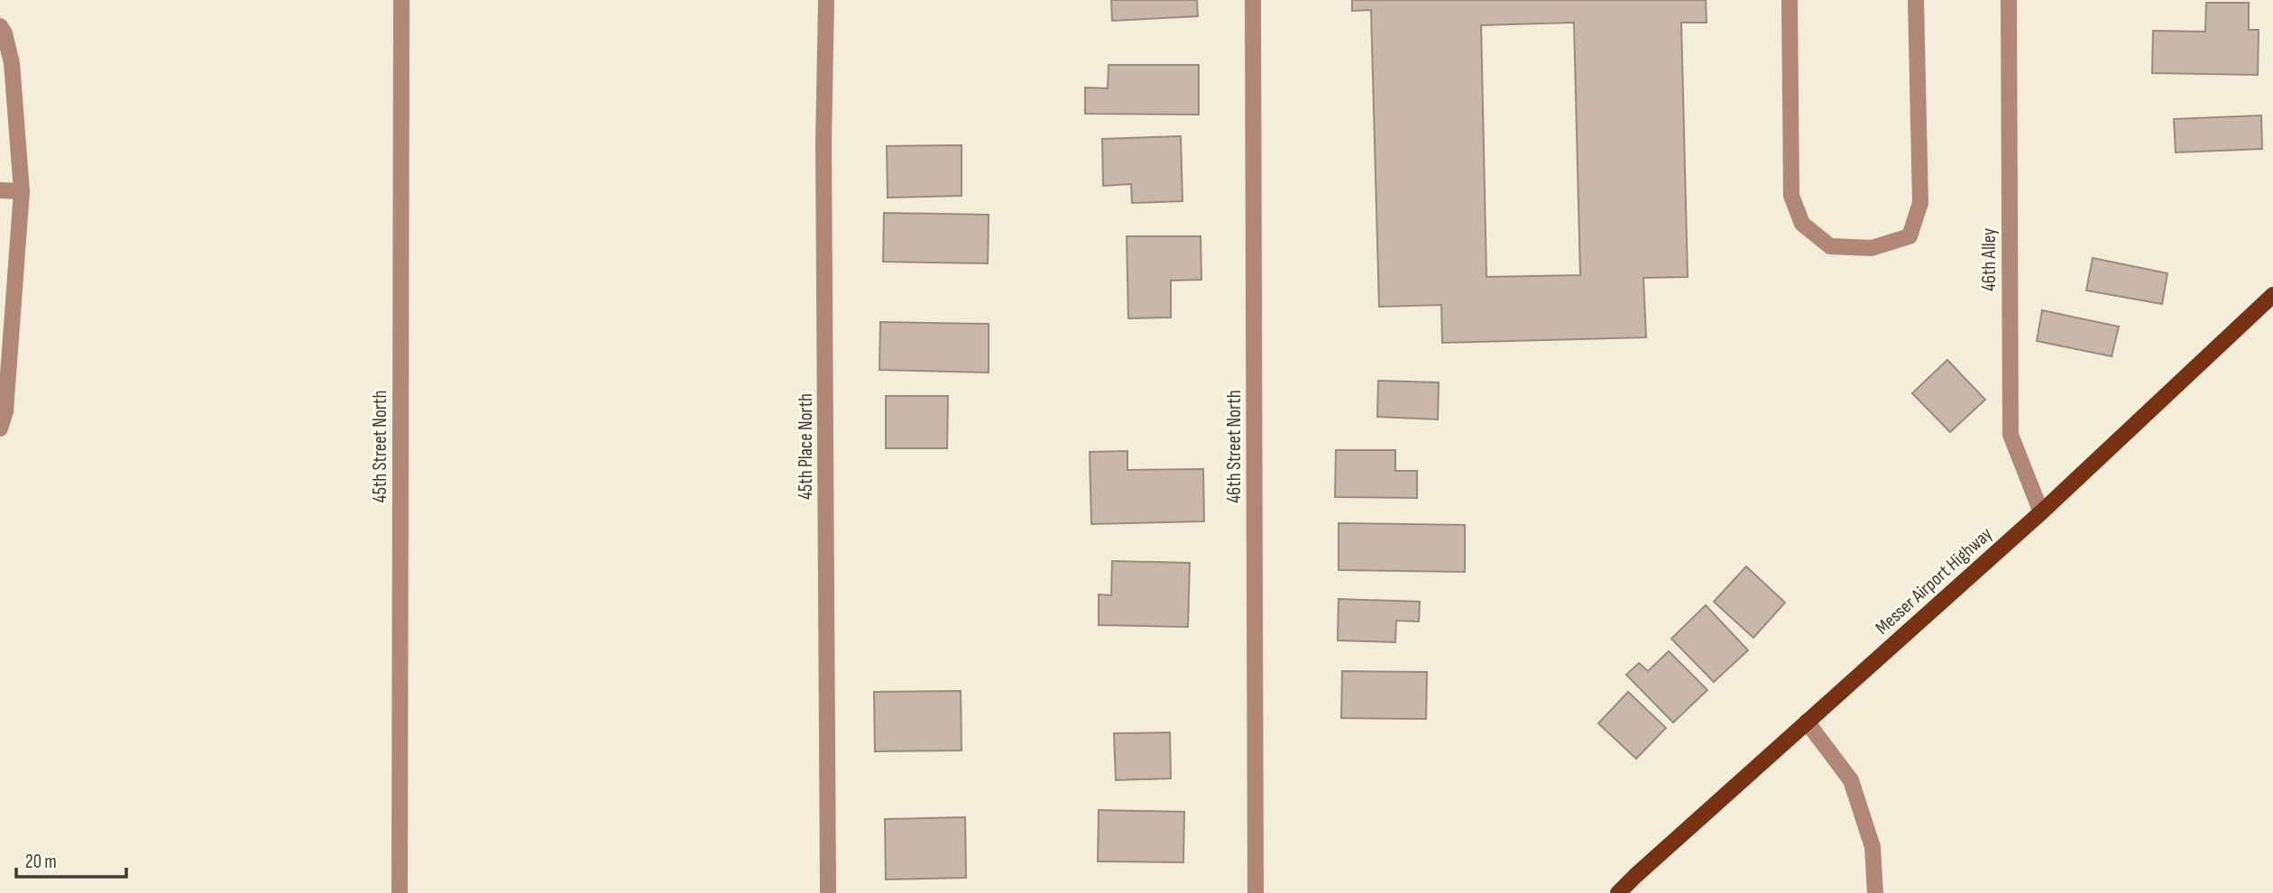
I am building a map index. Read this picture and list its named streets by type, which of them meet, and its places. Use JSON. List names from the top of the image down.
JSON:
{
  "streets": {
    "main road": ["Messer Airport Highway"],
    "street": [
      "46th Alley",
      "45th Street North",
      "45th Place North",
      "46th Street North"
    ]
  },
  "crossings": [
    ["46th Alley", "Messer Airport Highway"]
  ],
  "scale_bar": "20 m"
}
